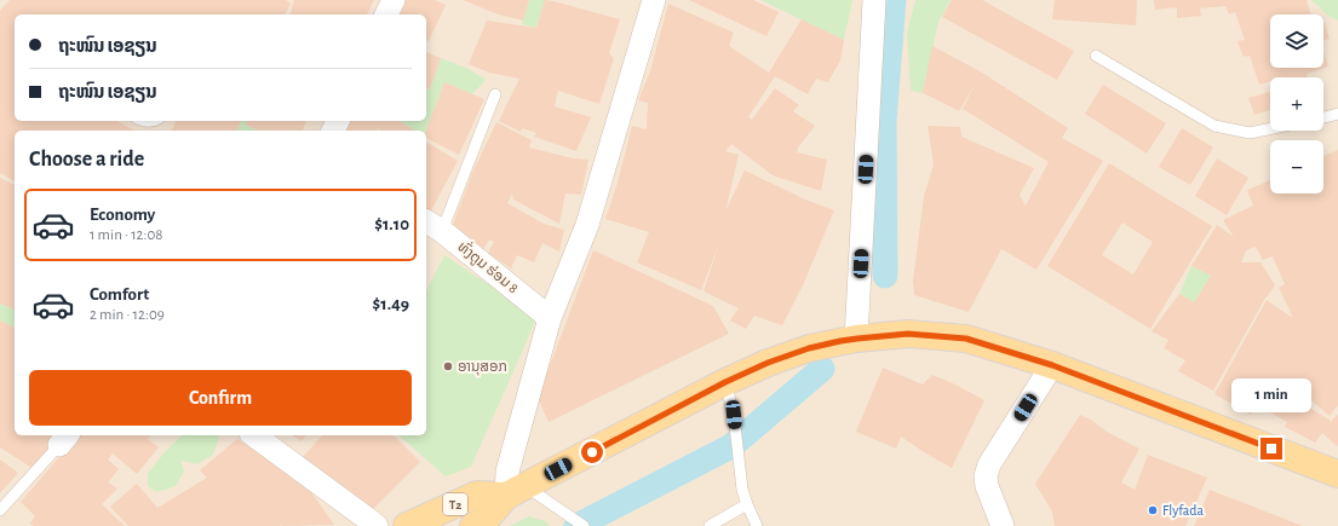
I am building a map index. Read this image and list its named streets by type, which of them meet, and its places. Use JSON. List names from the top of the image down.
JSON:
{
  "streets": {
    "main road": ["T2"],
    "street": ["ທົ່ງຕູມ ຮ່ອມ 8"]
  },
  "places": ["ອານຸສອກ", "Flyfada"],
  "page": {
    "map_buttons": ["+", "−"],
    "banner": ["ຖະໜົນ ເອຊຽນ", "ຖະໜົນ ເອຊຽນ"],
    "heading": "Choose a ride",
    "list": [
      {
        "name": "Economy",
        "note": "1 min · 12:08",
        "value": "$1.10"
      },
      {
        "name": "Comfort",
        "note": "2 min · 12:09",
        "value": "$1.49"
      }
    ],
    "buttons": "Confirm",
    "bubble": "1 min"
  }
}
